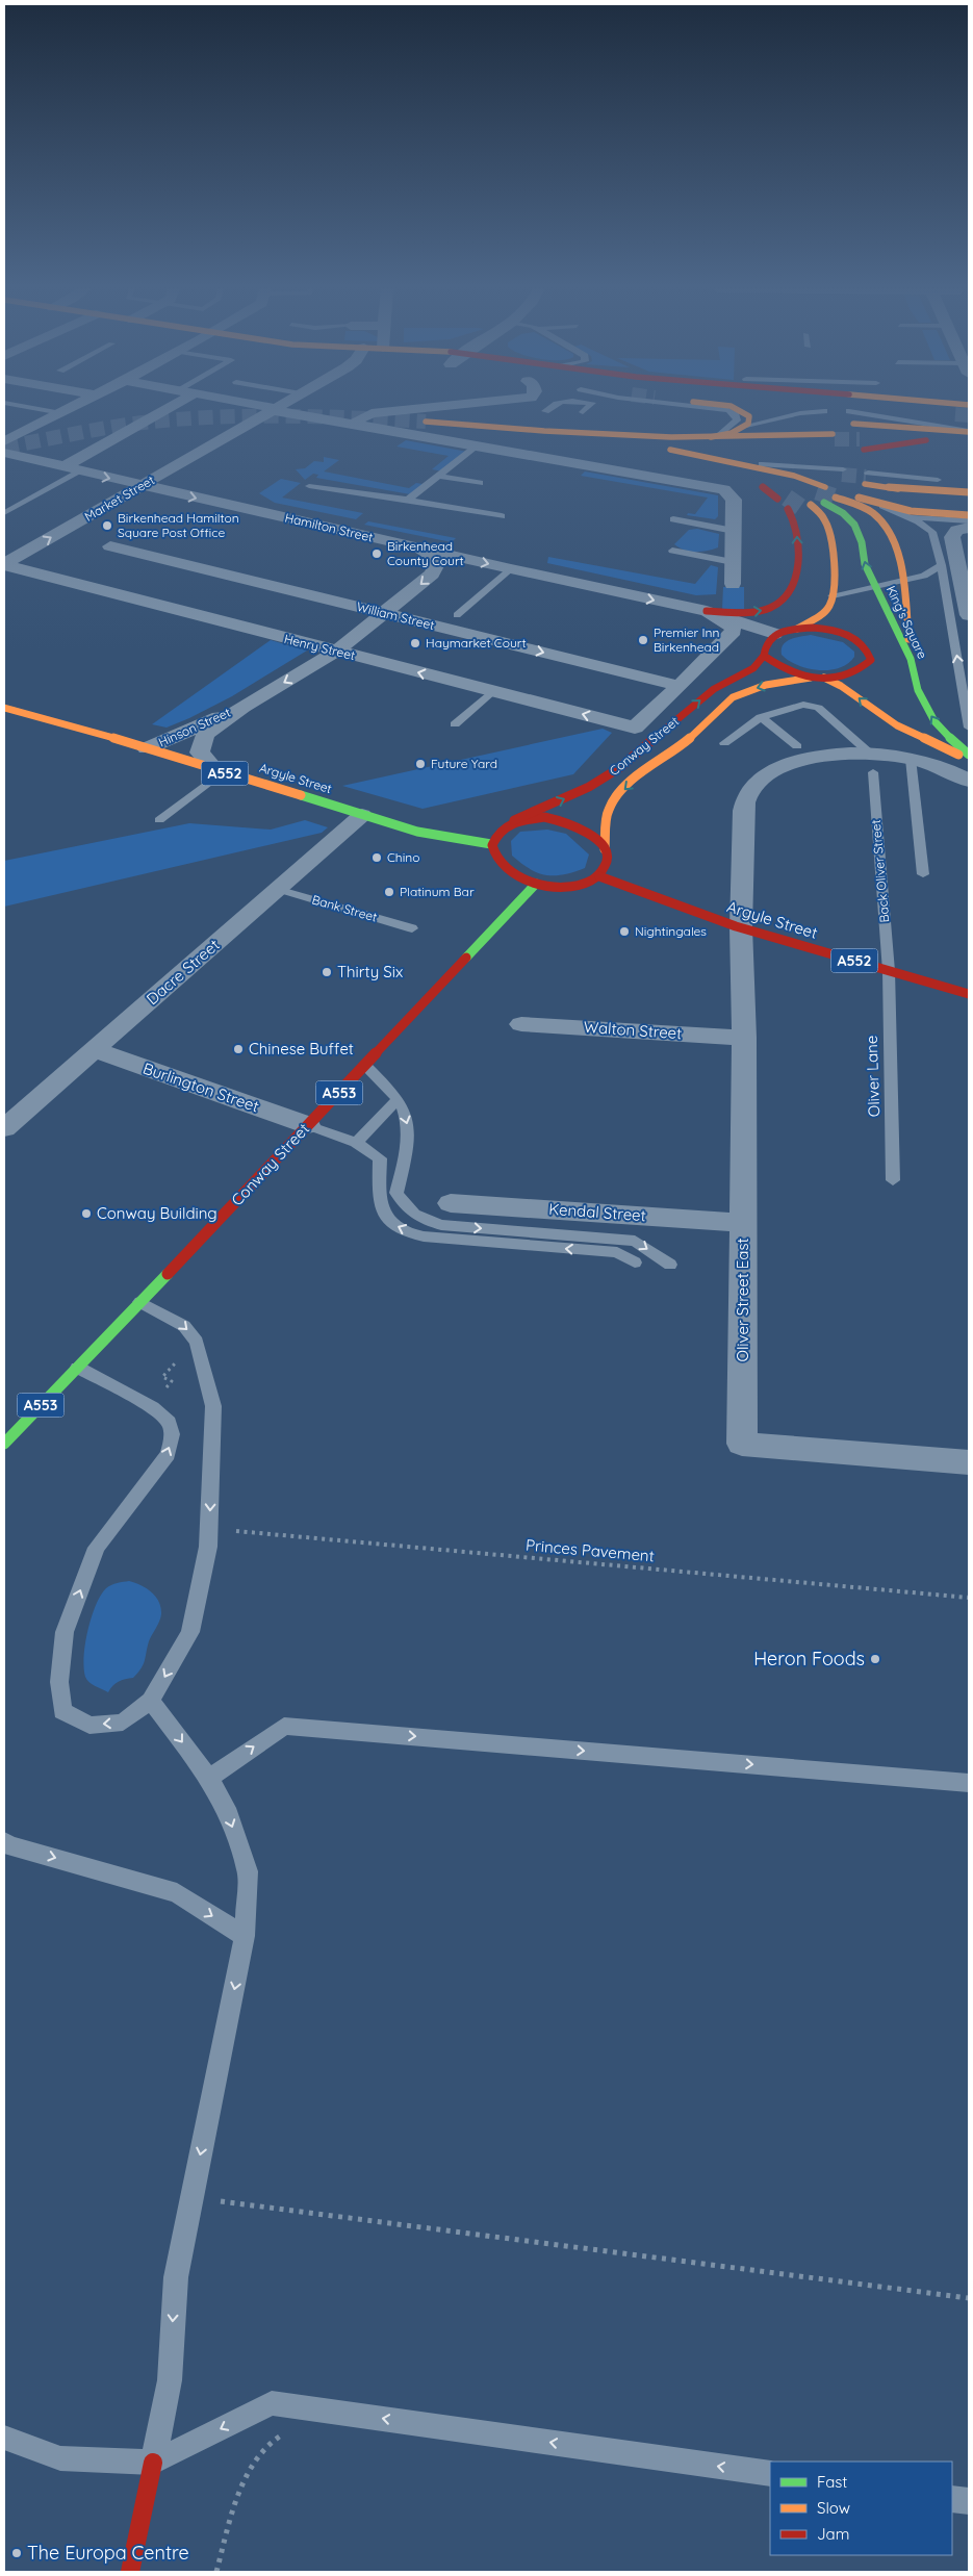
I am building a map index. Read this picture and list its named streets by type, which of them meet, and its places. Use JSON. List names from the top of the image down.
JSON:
{
  "streets": {
    "main road": [
      "King's Square",
      "Conway Street",
      "A552",
      "Argyle Street",
      "A553"
    ],
    "street": [
      "Market Street",
      "Hamilton Street",
      "William Street",
      "Henry Street",
      "Hinson Street",
      "Dacre Street",
      "Walton Street",
      "Burlington Street",
      "Kendal Street",
      "Oliver Street East"
    ],
    "lane": ["Back Oliver Street", "Bank Street", "Oliver Lane"],
    "path": ["Princes Pavement"]
  },
  "crossings": [
    ["Market Street", "Hamilton Street"],
    ["Market Street", "Henry Street"],
    ["Hamilton Street", "Hinson Street"],
    ["Hamilton Street", "Conway Street"],
    ["William Street", "Hinson Street"],
    ["William Street", "Conway Street"],
    ["Henry Street", "Hinson Street"],
    ["Henry Street", "Conway Street"],
    ["Hinson Street", "Argyle Street"],
    ["Conway Street", "Argyle Street"],
    ["Conway Street", "Burlington Street"],
    ["Argyle Street", "Back Oliver Street"],
    ["Argyle Street", "Dacre Street"],
    ["Argyle Street", "Oliver Lane"],
    ["Argyle Street", "Oliver Street East"],
    ["Back Oliver Street", "Oliver Lane"],
    ["Back Oliver Street", "Oliver Street East"],
    ["Bank Street", "Dacre Street"],
    ["Dacre Street", "Burlington Street"],
    ["Walton Street", "Oliver Street East"],
    ["Kendal Street", "Oliver Street East"]
  ],
  "one_way": ["Hinson Street"],
  "places": [
    "Birkenhead Hamilton Square Post Office",
    "Birkenhead County Court",
    "Premier Inn Birkenhead",
    "Haymarket Court",
    "Future Yard",
    "Chino",
    "Platinum Bar",
    "Nightingales",
    "Thirty Six",
    "Chinese Buffet",
    "Conway Building",
    "Heron Foods",
    "The Europa Centre"
  ],
  "legend": ["Fast", "Slow", "Jam"]
}
